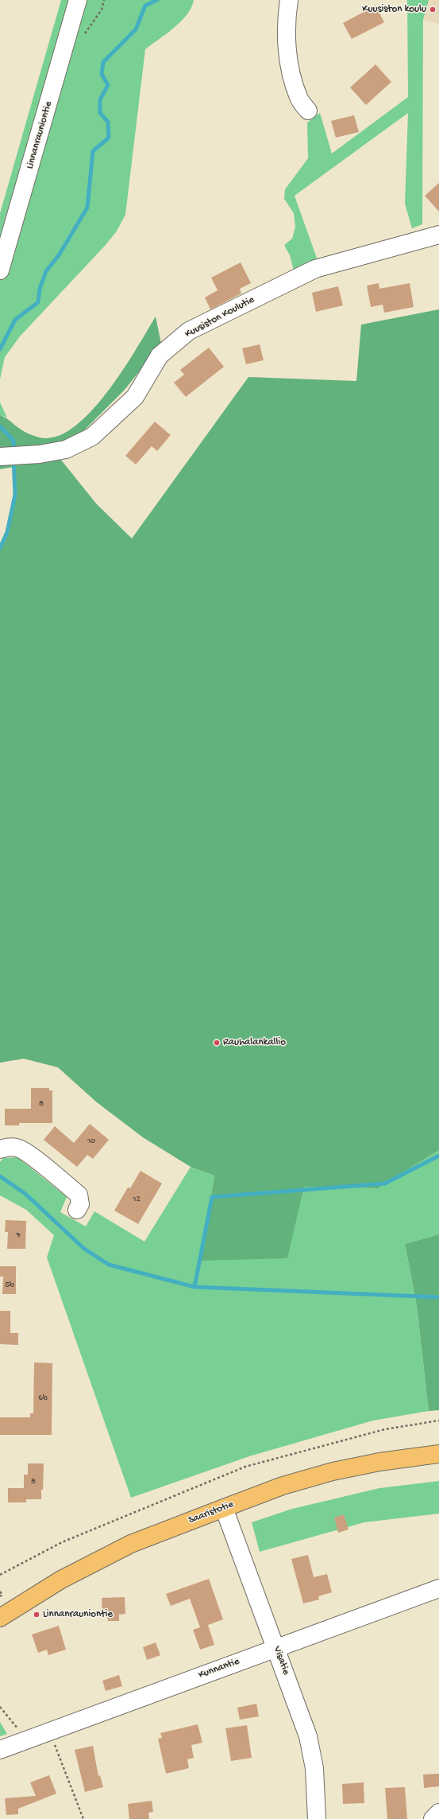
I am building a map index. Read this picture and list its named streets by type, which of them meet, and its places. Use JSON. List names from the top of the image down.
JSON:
{
  "streets": {
    "main road": ["Saaristotie"],
    "street": [
      "Linnanrauniontie",
      "Kuusiston Koulutie",
      "Visatie",
      "Kunnantie"
    ]
  },
  "crossings": [
    ["Saaristotie", "Visatie"],
    ["Visatie", "Kunnantie"]
  ],
  "places": ["Kuusiston koulu", "Rauhalankallio", "Linnanrauniontie"],
  "house_numbers": [
    "8",
    "10",
    "12",
    "7",
    "5b",
    "6b",
    "8"
  ]
}
